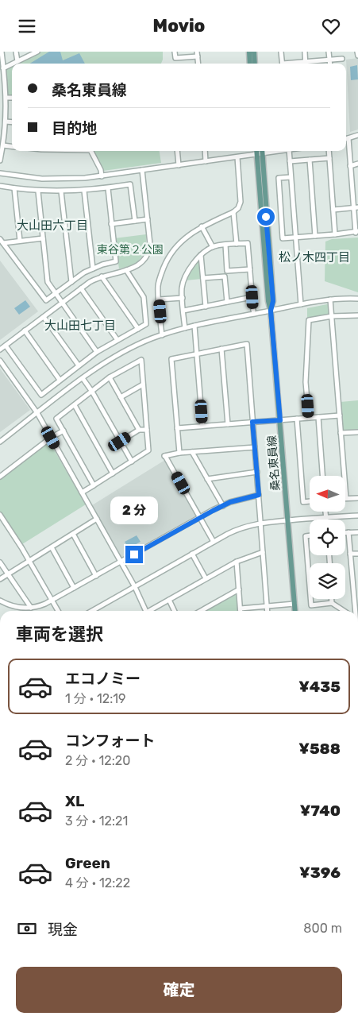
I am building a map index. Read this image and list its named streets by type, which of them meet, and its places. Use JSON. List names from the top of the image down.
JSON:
{
  "streets": {
    "main road": ["桑名東員線"]
  },
  "districts": ["大山田六丁目", "松ノ木四丁目", "大山田七丁目"],
  "parks": ["東谷第２公園"],
  "north": "left",
  "page": {
    "header": "Movio",
    "banner": ["桑名東員線", "目的地"],
    "bubble": "2 分",
    "heading": "車両を選択",
    "list": [
      {
        "name": "エコノミー",
        "note": "1 分 · 12:19",
        "value": "¥435"
      },
      {
        "name": "コンフォート",
        "note": "2 分 · 12:20",
        "value": "¥588"
      },
      {
        "name": "XL",
        "note": "3 分 · 12:21",
        "value": "¥740"
      },
      {
        "name": "Green",
        "note": "4 分 · 12:22",
        "value": "¥396"
      }
    ],
    "pay": ["現金", "800 m"],
    "buttons": "確定"
  }
}
